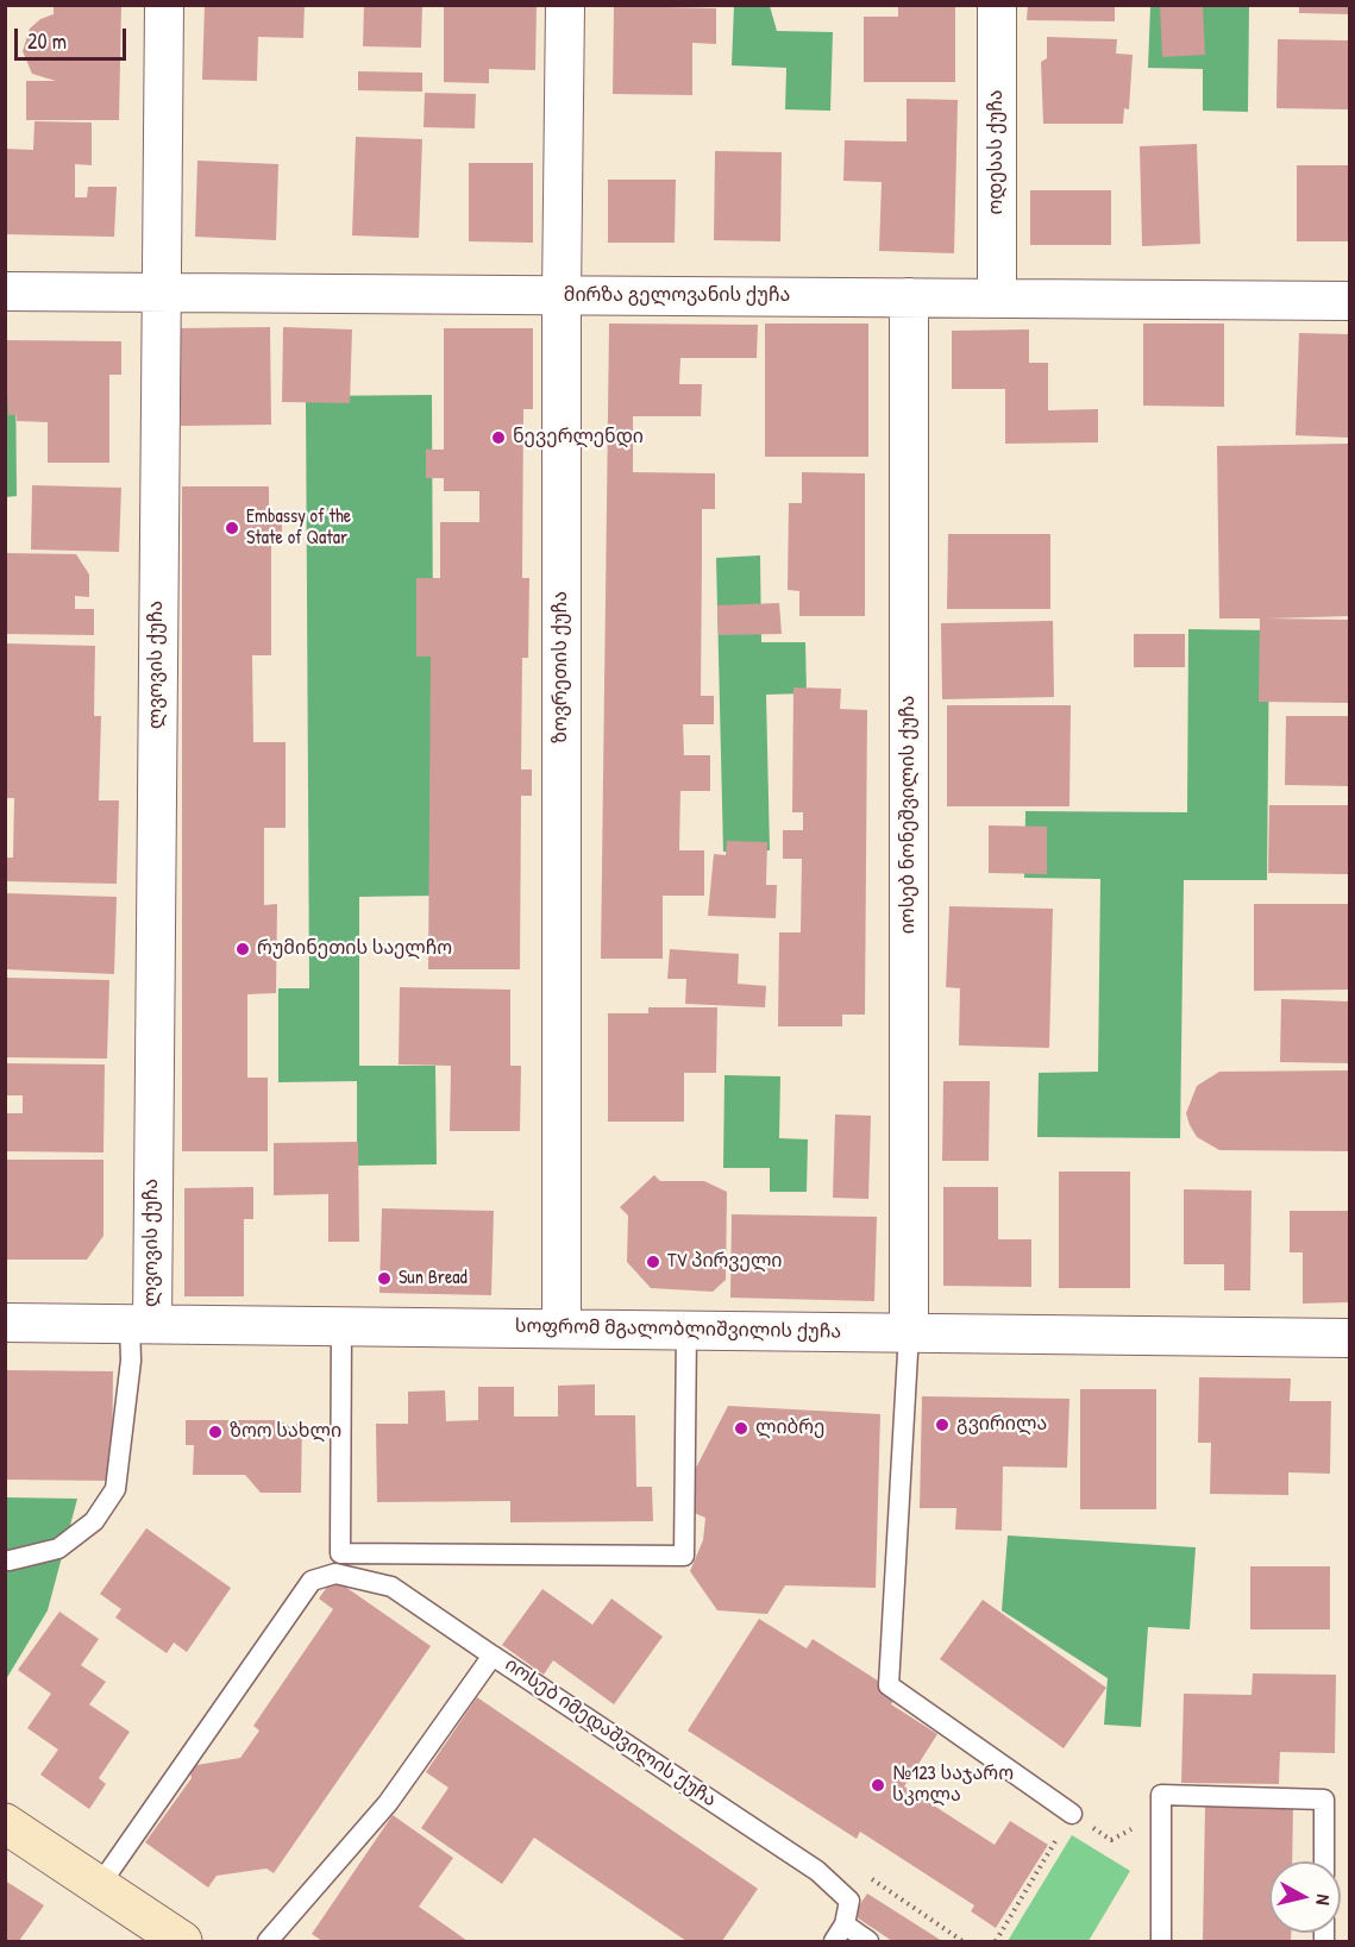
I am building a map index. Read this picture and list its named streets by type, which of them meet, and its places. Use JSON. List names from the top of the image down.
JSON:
{
  "streets": {
    "street": [
      "ოდესას ქუჩა",
      "მირზა გელოვანის ქუჩა",
      "ლვოვის ქუჩა",
      "ზოვრეთის ქუჩა",
      "იოსებ ნონეშვილის ქუჩა",
      "სოფრომ მგალობლიშვილის ქუჩა"
    ],
    "lane": ["იოსებ იმედაშვილის ქუჩა"]
  },
  "crossings": [
    ["ოდესას ქუჩა", "მირზა გელოვანის ქუჩა"],
    ["მირზა გელოვანის ქუჩა", "ლვოვის ქუჩა"],
    ["მირზა გელოვანის ქუჩა", "ზოვრეთის ქუჩა"],
    ["მირზა გელოვანის ქუჩა", "იოსებ ნონეშვილის ქუჩა"],
    ["ლვოვის ქუჩა", "სოფრომ მგალობლიშვილის ქუჩა"],
    ["ზოვრეთის ქუჩა", "სოფრომ მგალობლიშვილის ქუჩა"],
    ["იოსებ ნონეშვილის ქუჩა", "სოფრომ მგალობლიშვილის ქუჩა"]
  ],
  "places": [
    "ნევერლენდი",
    "Embassy of the State of Qatar",
    "რუმინეთის საელჩო",
    "TV პირველი",
    "Sun Bread",
    "გვირილა",
    "ლიბრე",
    "ზოო სახლი",
    "№123 საჯარო სკოლა"
  ],
  "scale_bar": "20 m",
  "north": "right"
}
